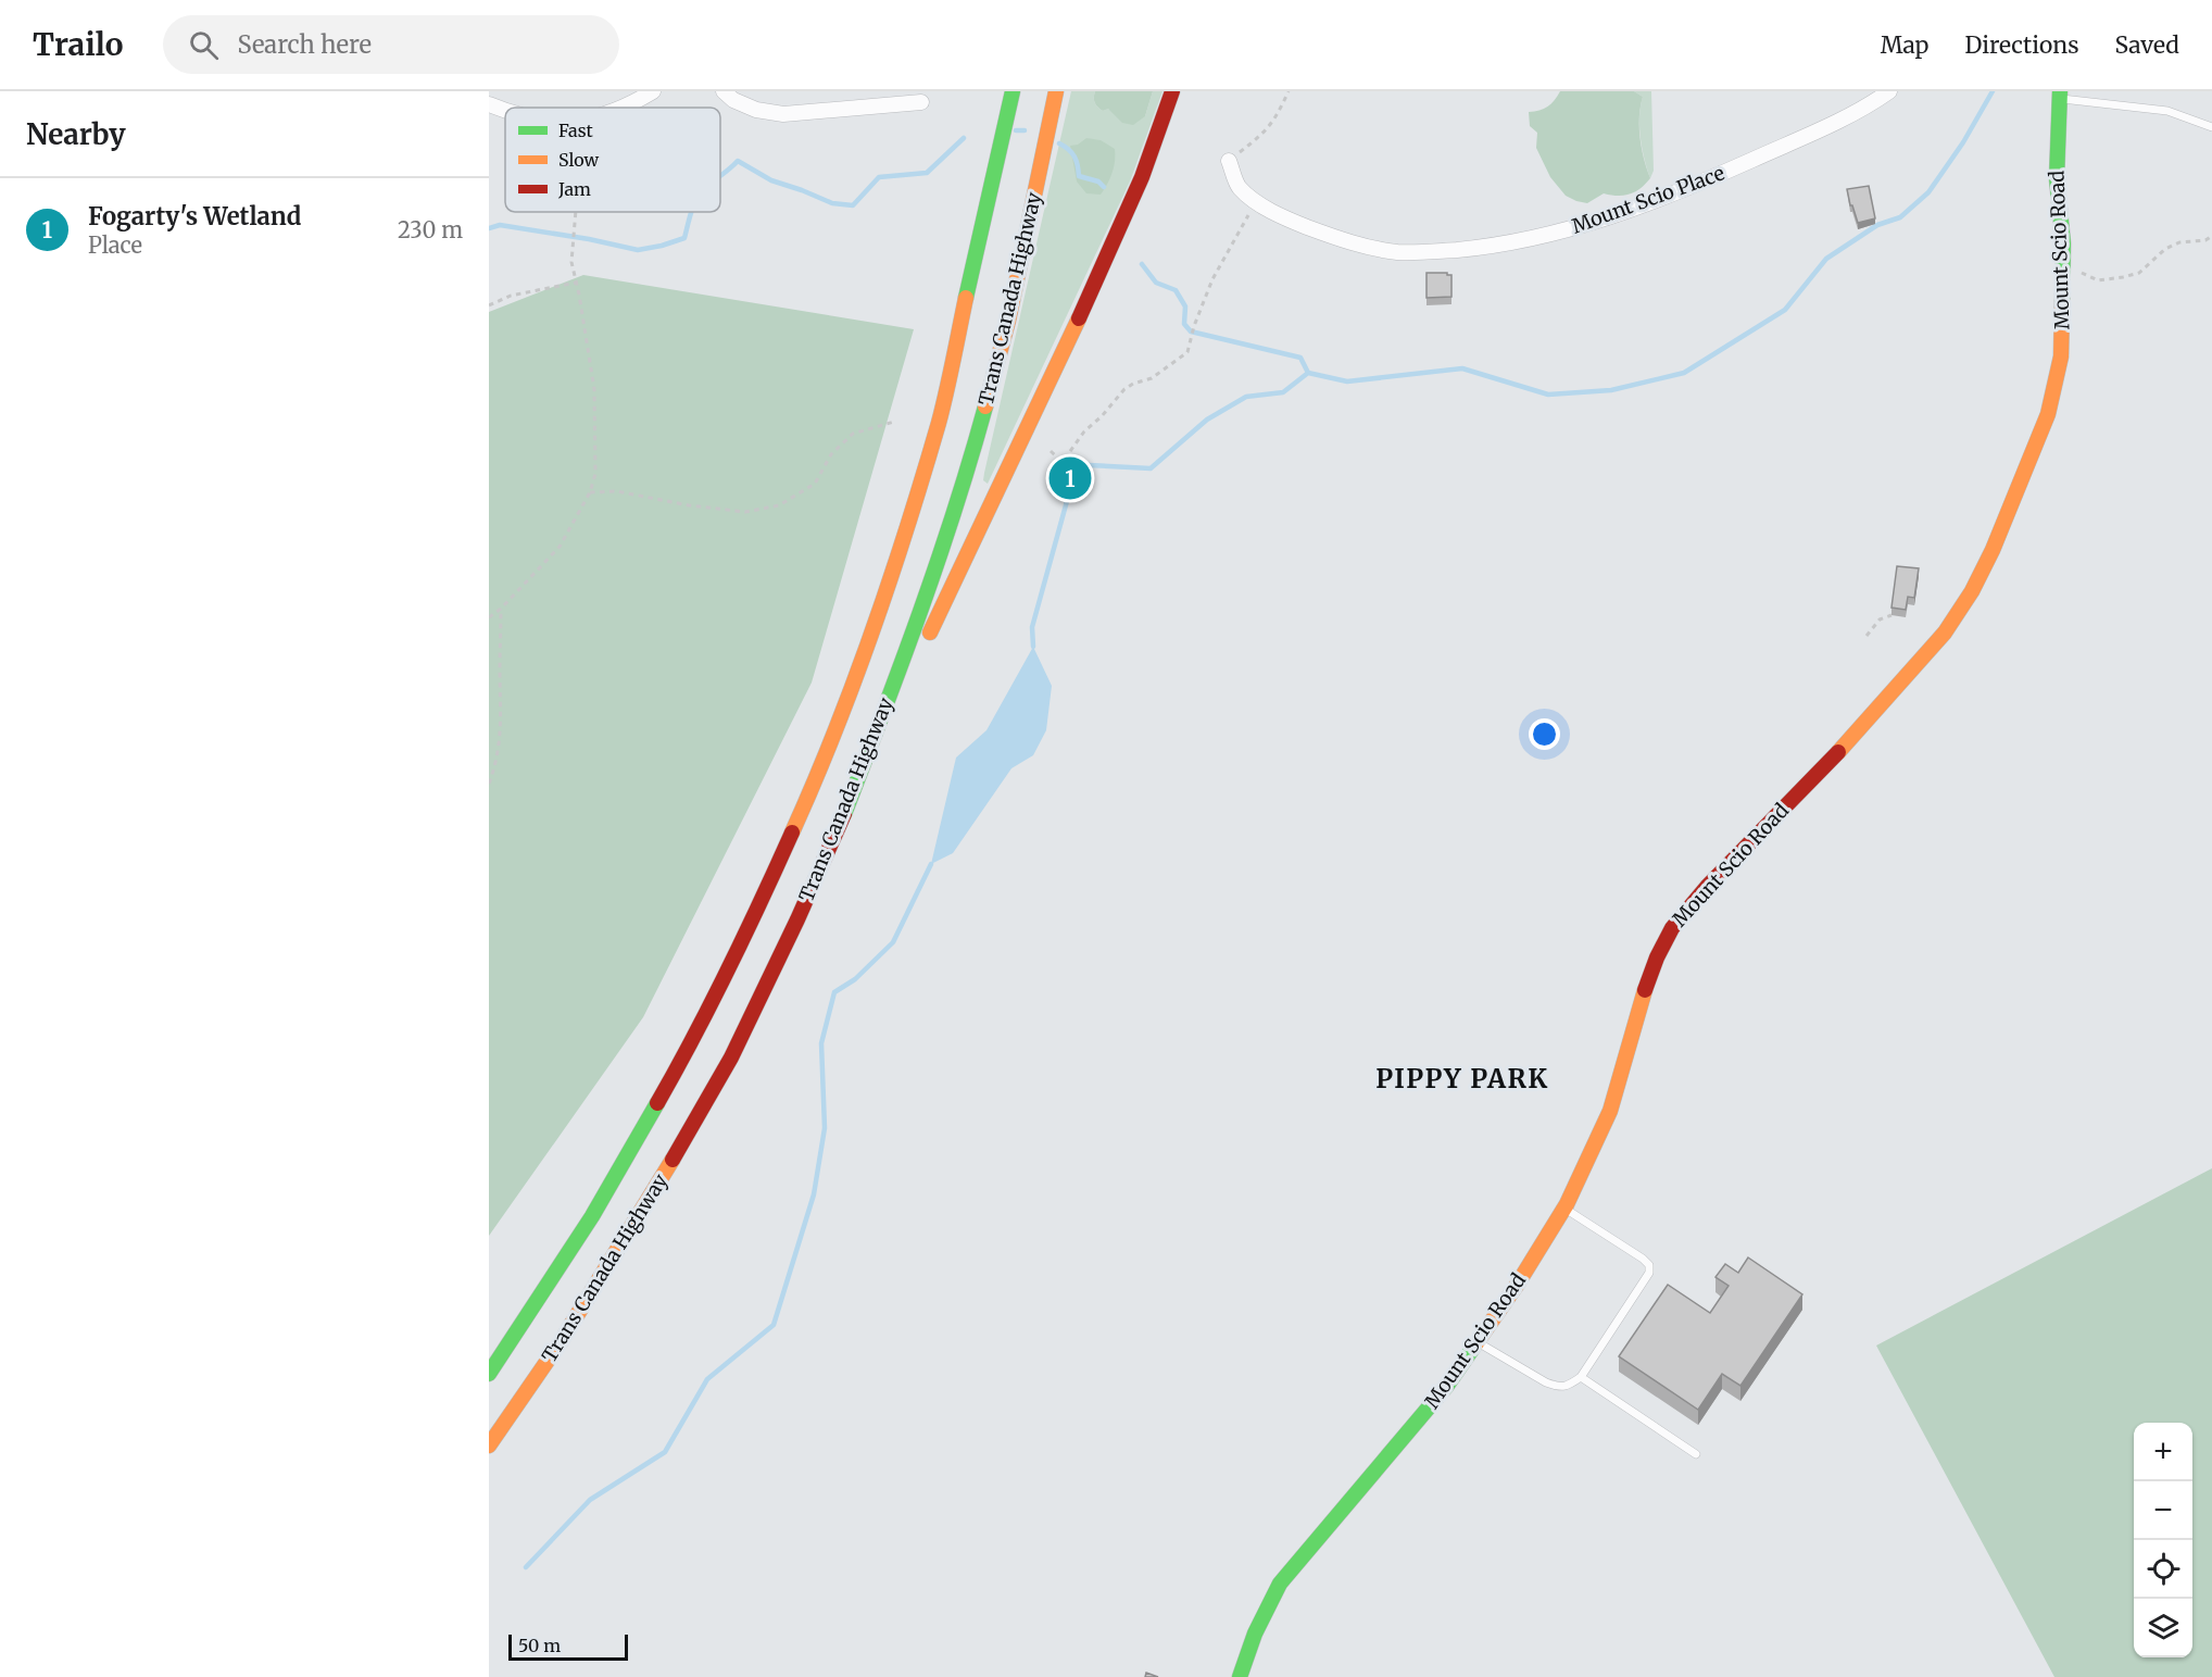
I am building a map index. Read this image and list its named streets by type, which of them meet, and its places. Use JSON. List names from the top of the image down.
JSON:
{
  "streets": {
    "main road": ["Mount Scio Road", "Trans Canada Highway"],
    "street": ["Mount Scio Place"]
  },
  "districts": ["PIPPY PARK"],
  "legend": ["Fast", "Slow", "Jam"],
  "scale_bar": "50 m",
  "page": {
    "header": "Trailo",
    "search": "Search here",
    "nav": ["Map", "Directions", "Saved"],
    "heading": "Nearby",
    "list": [
      {
        "mark": "1",
        "name": "Fogarty's Wetland",
        "note": "Place",
        "value": "230 m"
      }
    ],
    "pins": "1",
    "map_buttons": ["+", "−"],
    "scale": "50 m"
  }
}
